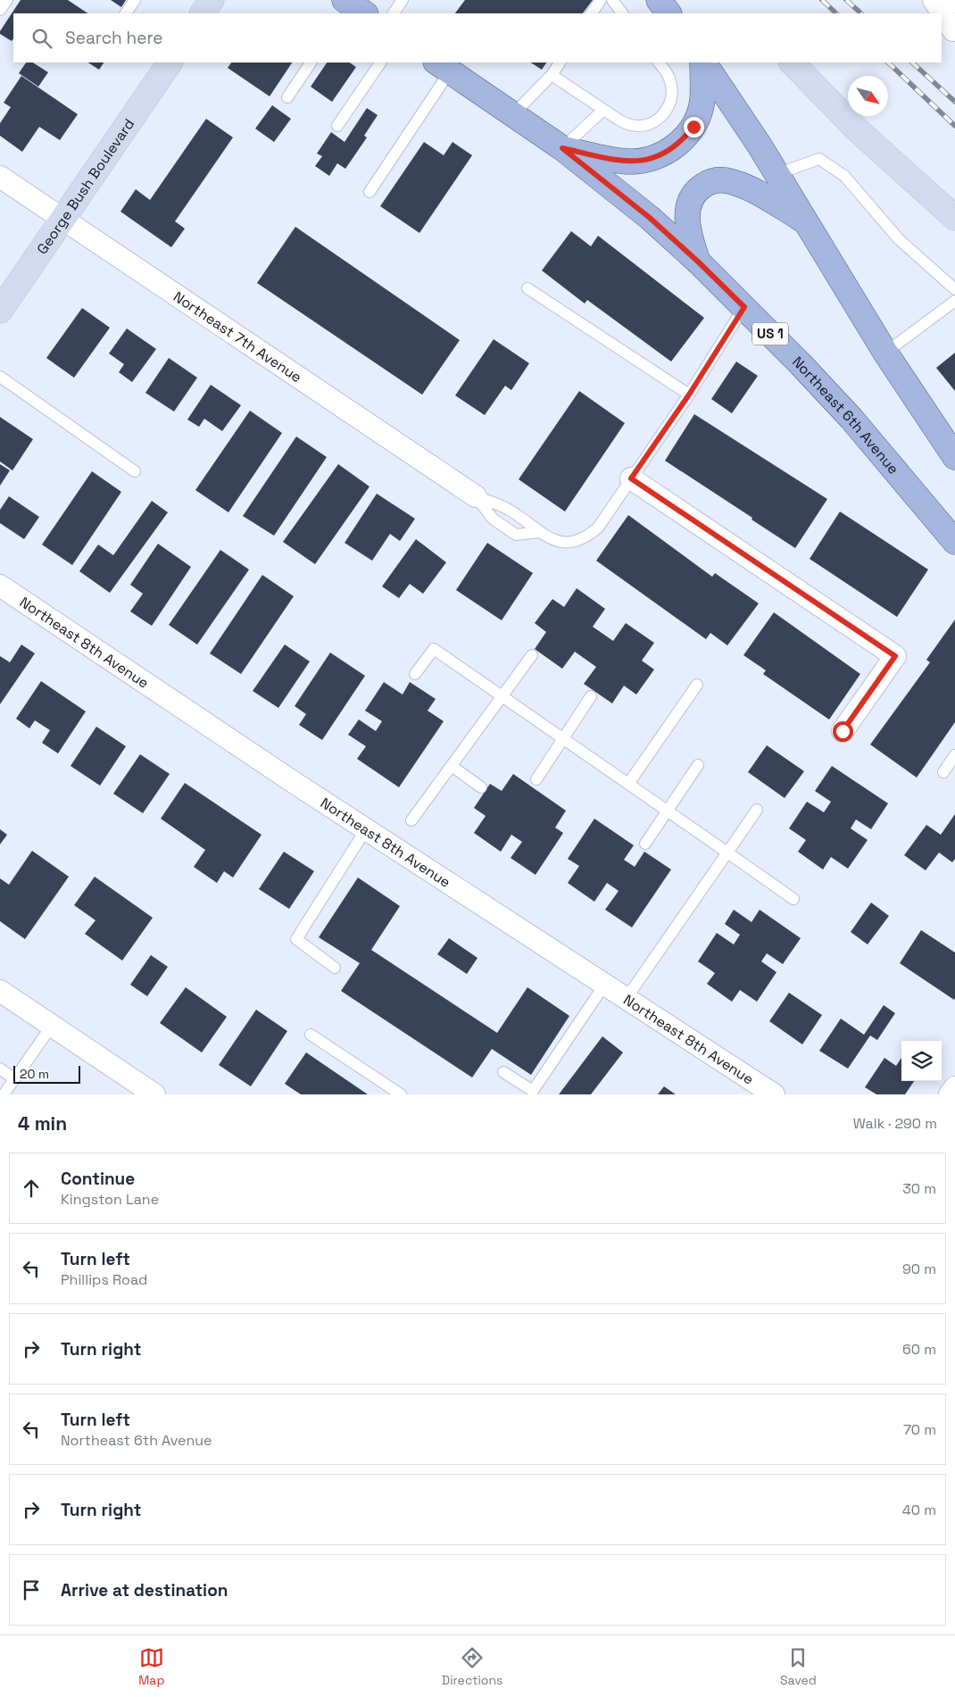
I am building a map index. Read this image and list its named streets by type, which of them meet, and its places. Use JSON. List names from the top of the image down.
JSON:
{
  "streets": {
    "main road": ["US 1", "Northeast 6th Avenue"],
    "street": ["George Bush Boulevard", "Northeast 7th Avenue", "Northeast 8th Avenue"]
  },
  "crossings": [
    ["George Bush Boulevard", "Northeast 7th Avenue"]
  ],
  "scale_bar": "20 m",
  "north": "bottom right",
  "page": {
    "search": "Search here",
    "scale": "20 m",
    "heading": ["4 min", "Walk · 290 m"],
    "list": [
      ["Continue", "Kingston Lane", "30 m"],
      ["Turn left", "Phillips Road", "90 m"],
      ["Turn right", "60 m"],
      ["Turn left", "Northeast 6th Avenue", "70 m"],
      ["Turn right", "40 m"],
      "Arrive at destination"
    ],
    "nav": ["Map", "Directions", "Saved"]
  }
}
